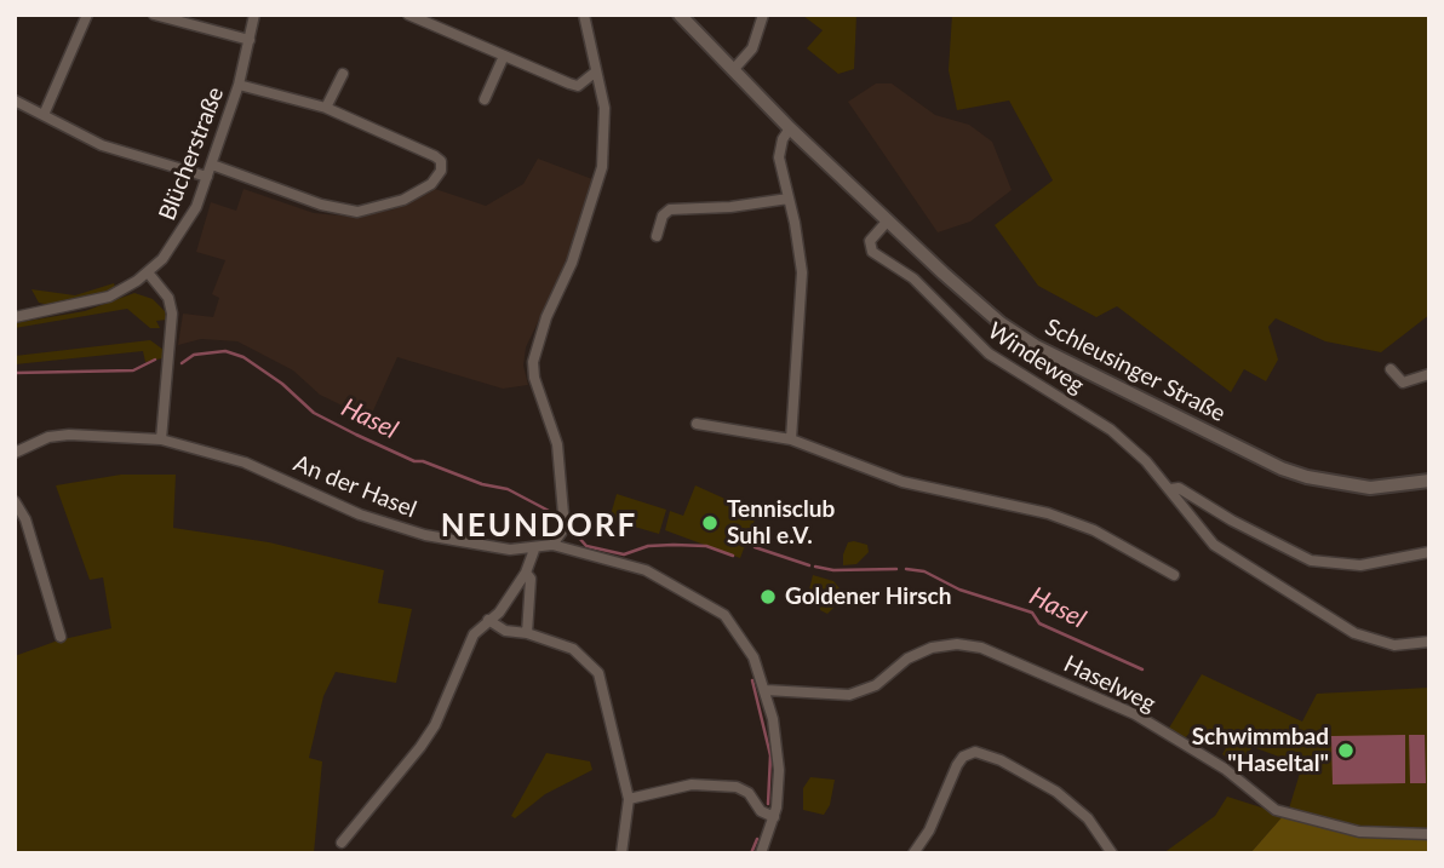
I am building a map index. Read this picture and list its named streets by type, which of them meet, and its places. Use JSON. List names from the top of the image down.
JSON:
{
  "streets": {
    "main road": ["Schleusinger Straße"],
    "street": [
      "Blücherstraße",
      "Windeweg",
      "An der Hasel",
      "Haselweg"
    ]
  },
  "crossings": [
    ["Windeweg", "Schleusinger Straße"]
  ],
  "districts": ["NEUNDORF"],
  "water": ["Hasel"],
  "places": ["Tennisclub Suhl e.V.", "Goldener Hirsch", "Schwimmbad \"Haseltal\""]
}
